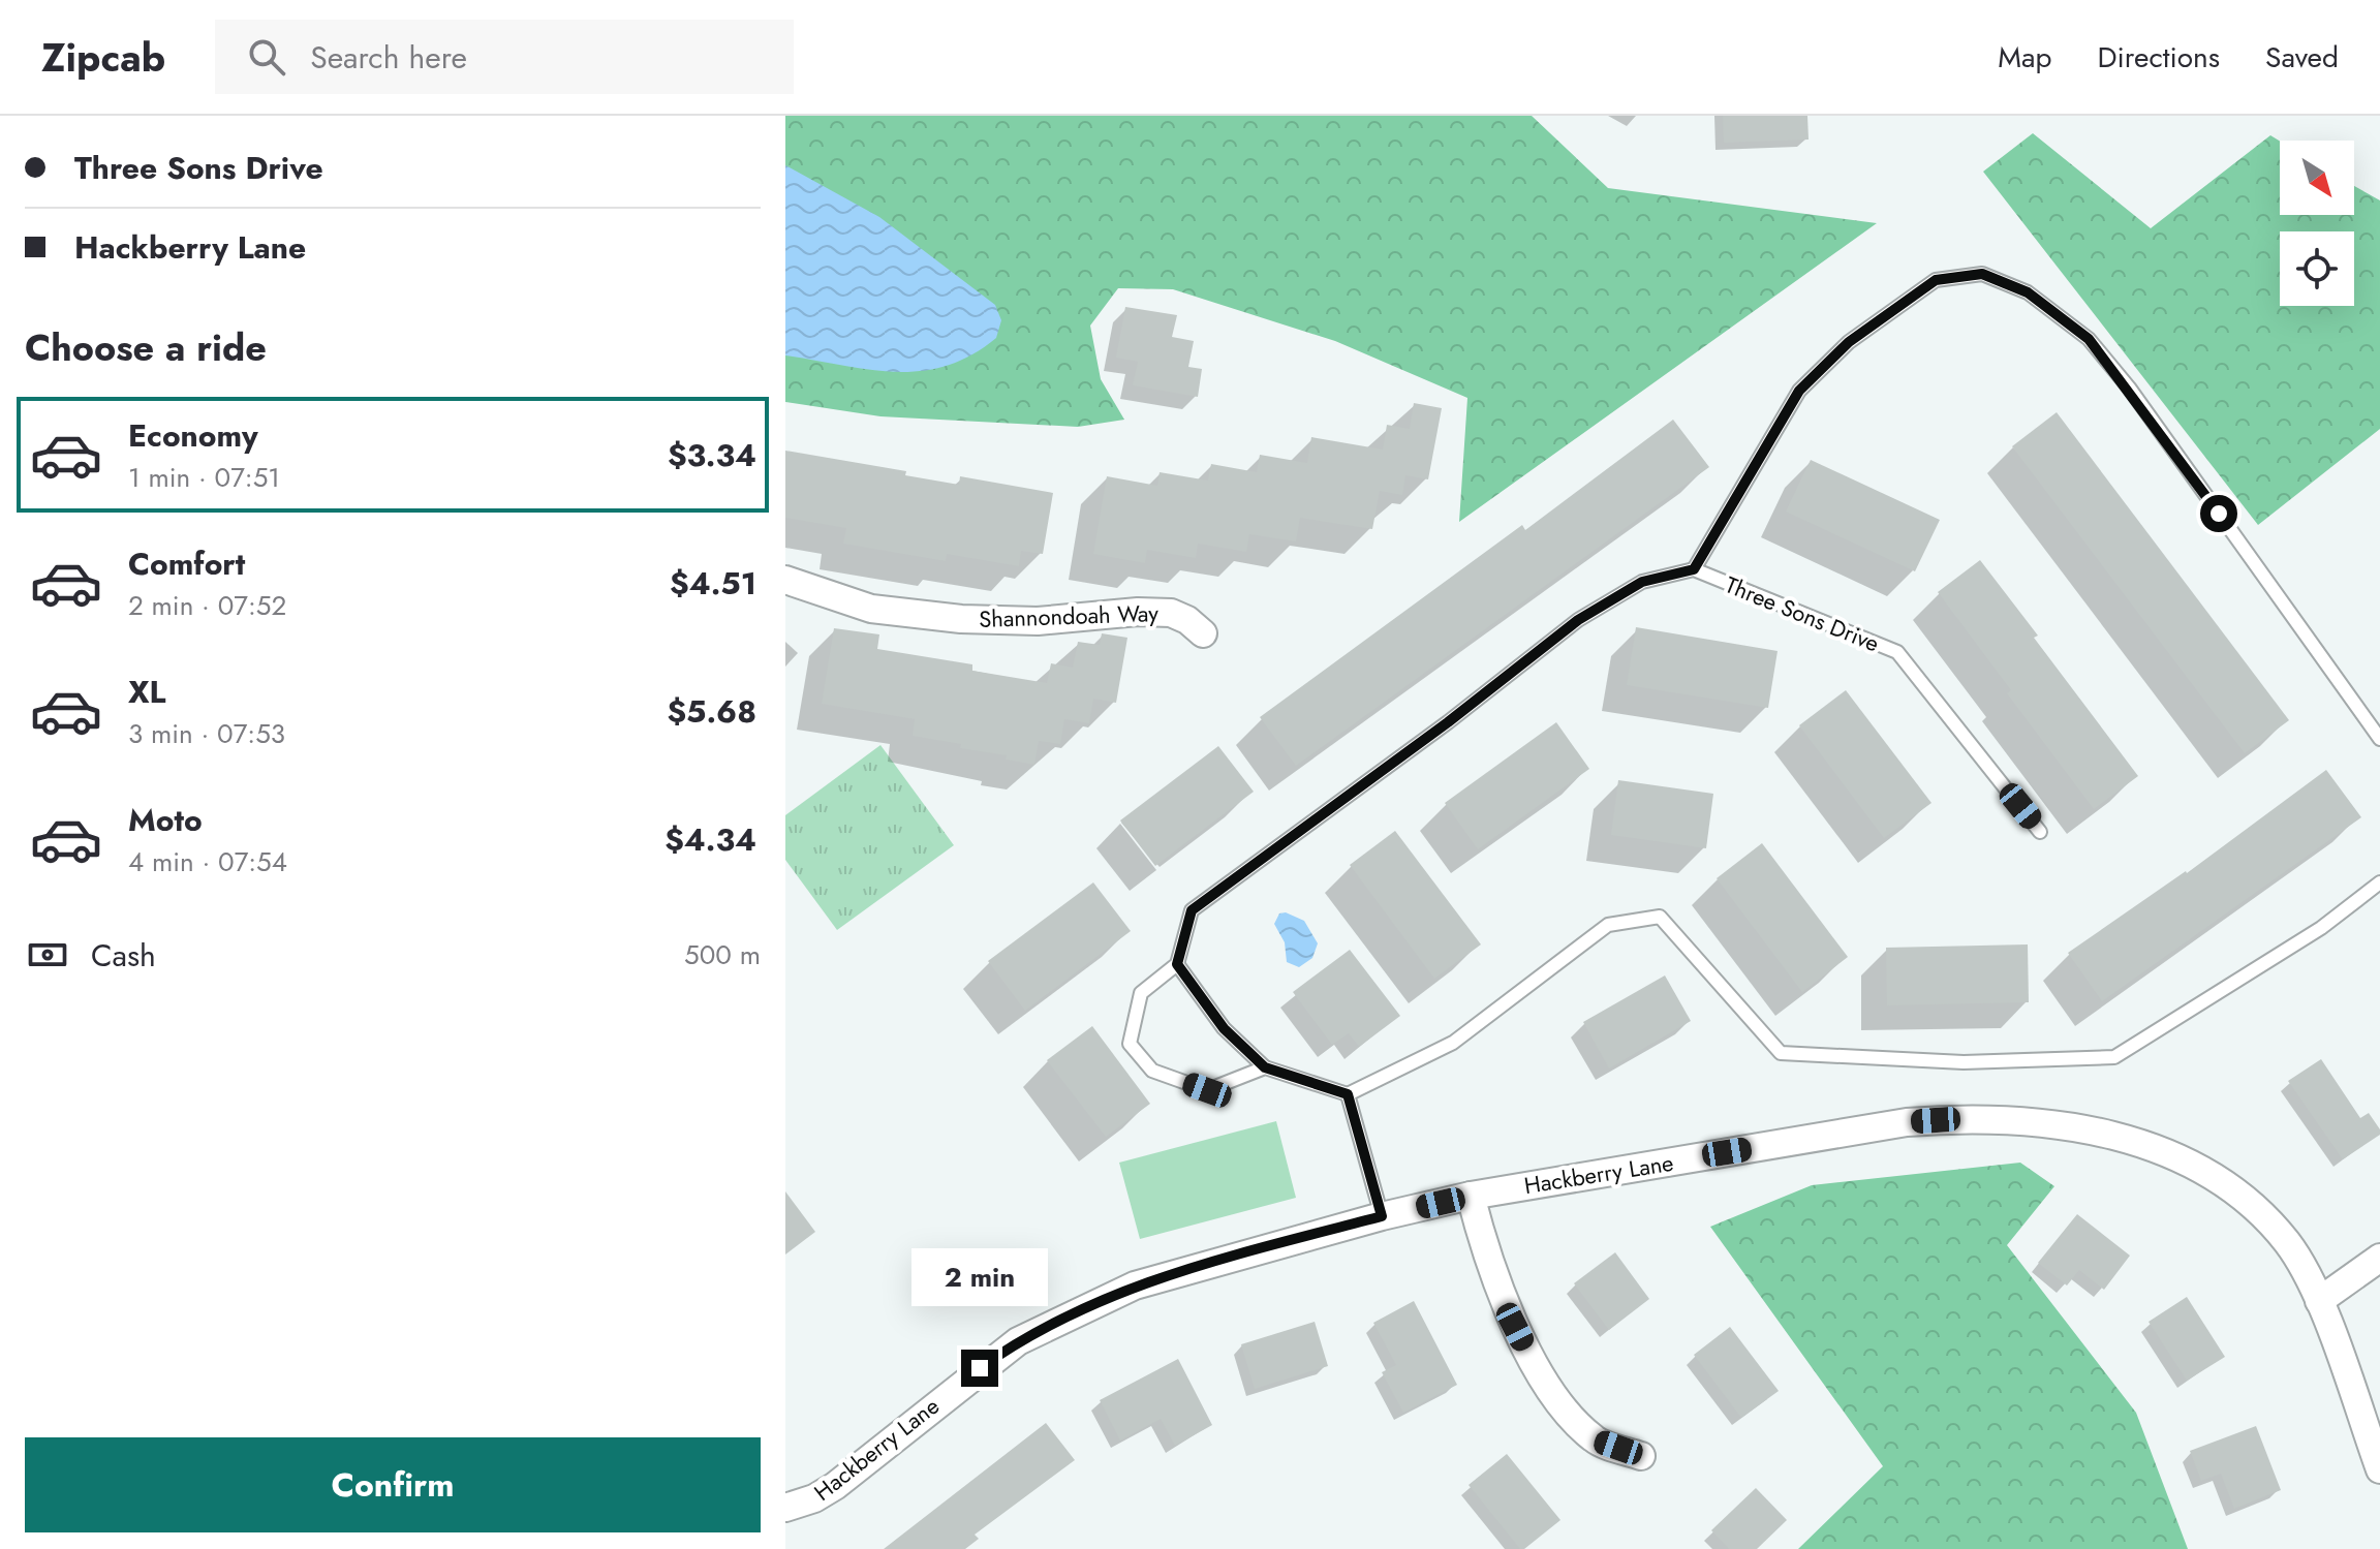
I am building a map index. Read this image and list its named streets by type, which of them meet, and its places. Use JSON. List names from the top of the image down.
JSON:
{
  "streets": {
    "street": ["Shannondoah Way", "Hackberry Lane"],
    "lane": ["Three Sons Drive"]
  },
  "north": "bottom right",
  "page": {
    "header": "Zipcab",
    "search": "Search here",
    "nav": ["Map", "Directions", "Saved"],
    "banner": ["Three Sons Drive", "Hackberry Lane"],
    "heading": "Choose a ride",
    "list": [
      {
        "name": "Economy",
        "note": "1 min · 07:51",
        "value": "$3.34"
      },
      {
        "name": "Comfort",
        "note": "2 min · 07:52",
        "value": "$4.51"
      },
      {
        "name": "XL",
        "note": "3 min · 07:53",
        "value": "$5.68"
      },
      {
        "name": "Moto",
        "note": "4 min · 07:54",
        "value": "$4.34"
      }
    ],
    "pay": ["Cash", "500 m"],
    "bubble": "2 min",
    "buttons": "Confirm"
  }
}
